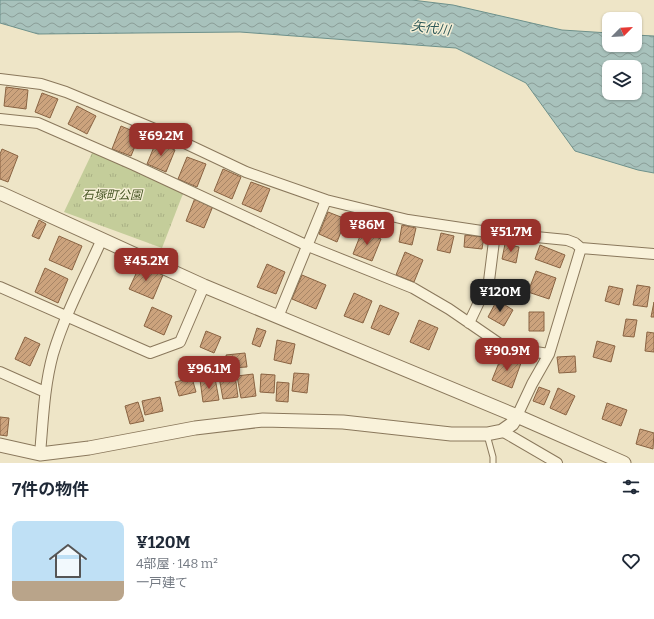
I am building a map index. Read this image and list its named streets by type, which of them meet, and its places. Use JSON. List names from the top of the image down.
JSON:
{
  "water": ["矢代川"],
  "parks": ["石塚町公園"],
  "north": "top right",
  "page": {
    "price": [
      "¥69.2M",
      "¥86M",
      "¥51.7M",
      "¥45.2M",
      "¥120M",
      "¥90.9M",
      "¥96.1M"
    ],
    "heading": "7件の物件",
    "list": [
      {
        "name": "¥120M",
        "note": "4部屋 · 148 m² · 一戸建て"
      }
    ]
  }
}
